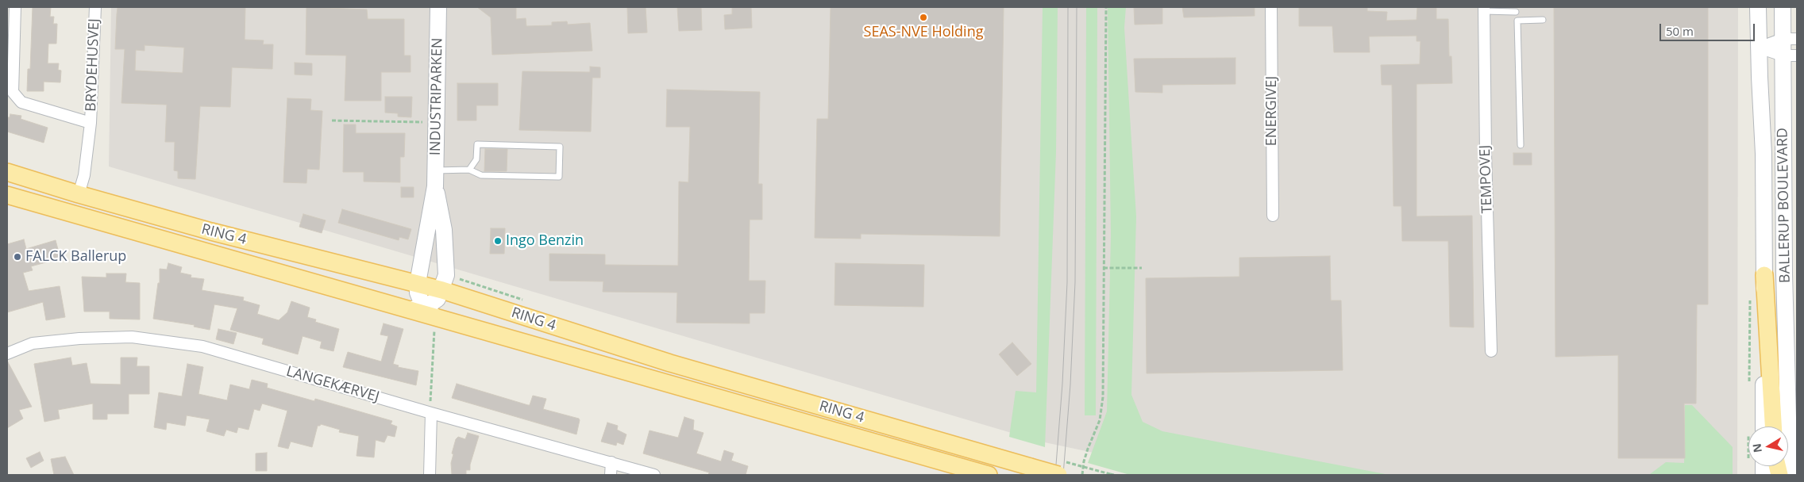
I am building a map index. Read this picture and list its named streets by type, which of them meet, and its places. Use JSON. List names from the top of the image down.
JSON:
{
  "streets": {
    "main road": ["RING 4"],
    "street": [
      "BRYDEHUSVEJ",
      "INDUSTRIPARKEN",
      "ENERGIVEJ",
      "TEMPOVEJ",
      "BALLERUP BOULEVARD",
      "LANGEKÆRVEJ"
    ]
  },
  "crossings": [
    ["BRYDEHUSVEJ", "RING 4"],
    ["INDUSTRIPARKEN", "RING 4"]
  ],
  "places": ["SEAS-NVE Holding", "Ingo Benzin", "FALCK Ballerup"],
  "scale_bar": "50 m",
  "north": "left"
}
